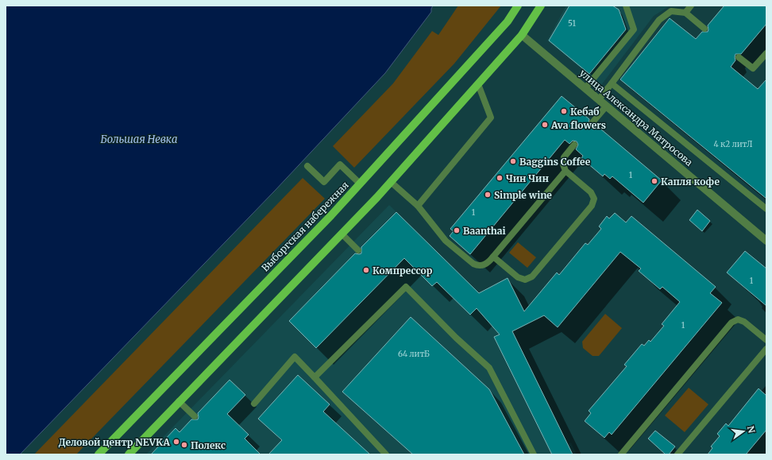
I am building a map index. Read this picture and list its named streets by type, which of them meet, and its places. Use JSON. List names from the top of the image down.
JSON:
{
  "streets": {
    "main road": ["Выборгская набережная"],
    "street": ["улица Александра Матросова"]
  },
  "water": ["Большая Невка"],
  "places": [
    "Кебаб",
    "Ava flowers",
    "Baggins Coffee",
    "Чин Чин",
    "Капля кофе",
    "Simple wine",
    "Baanthai",
    "Компрессор",
    "Деловой центр NEVKA",
    "Полекс"
  ],
  "house_numbers": [
    "51",
    "4 к2 литЛ",
    "1",
    "1",
    "1",
    "1",
    "64 литБ"
  ],
  "north": "right"
}
